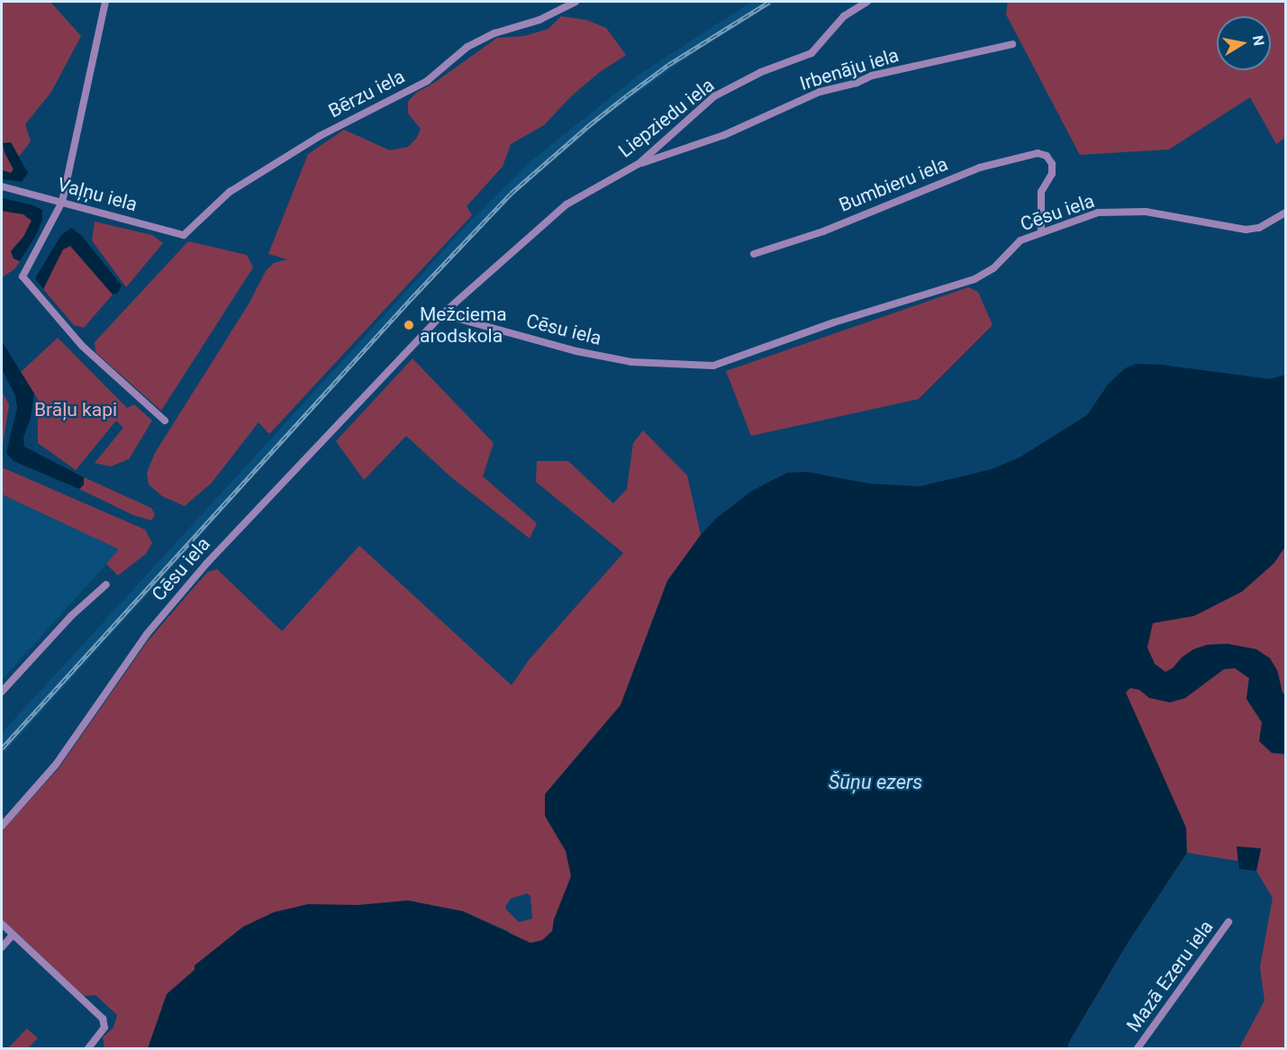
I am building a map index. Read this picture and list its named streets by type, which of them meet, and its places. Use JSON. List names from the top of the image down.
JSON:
{
  "streets": {
    "street": [
      "Irbenāju iela",
      "Bērzu iela",
      "Liepziedu iela",
      "Bumbieru iela",
      "Vaļņu iela",
      "Cēsu iela",
      "Mazā Ezeru iela"
    ]
  },
  "crossings": [
    ["Irbenāju iela", "Liepziedu iela"],
    ["Bērzu iela", "Vaļņu iela"],
    ["Liepziedu iela", "Cēsu iela"],
    ["Bumbieru iela", "Cēsu iela"]
  ],
  "water": ["Šūņu ezers"],
  "parks": ["Brāļu kapi"],
  "places": ["Mežciema arodskola"],
  "north": "right"
}
